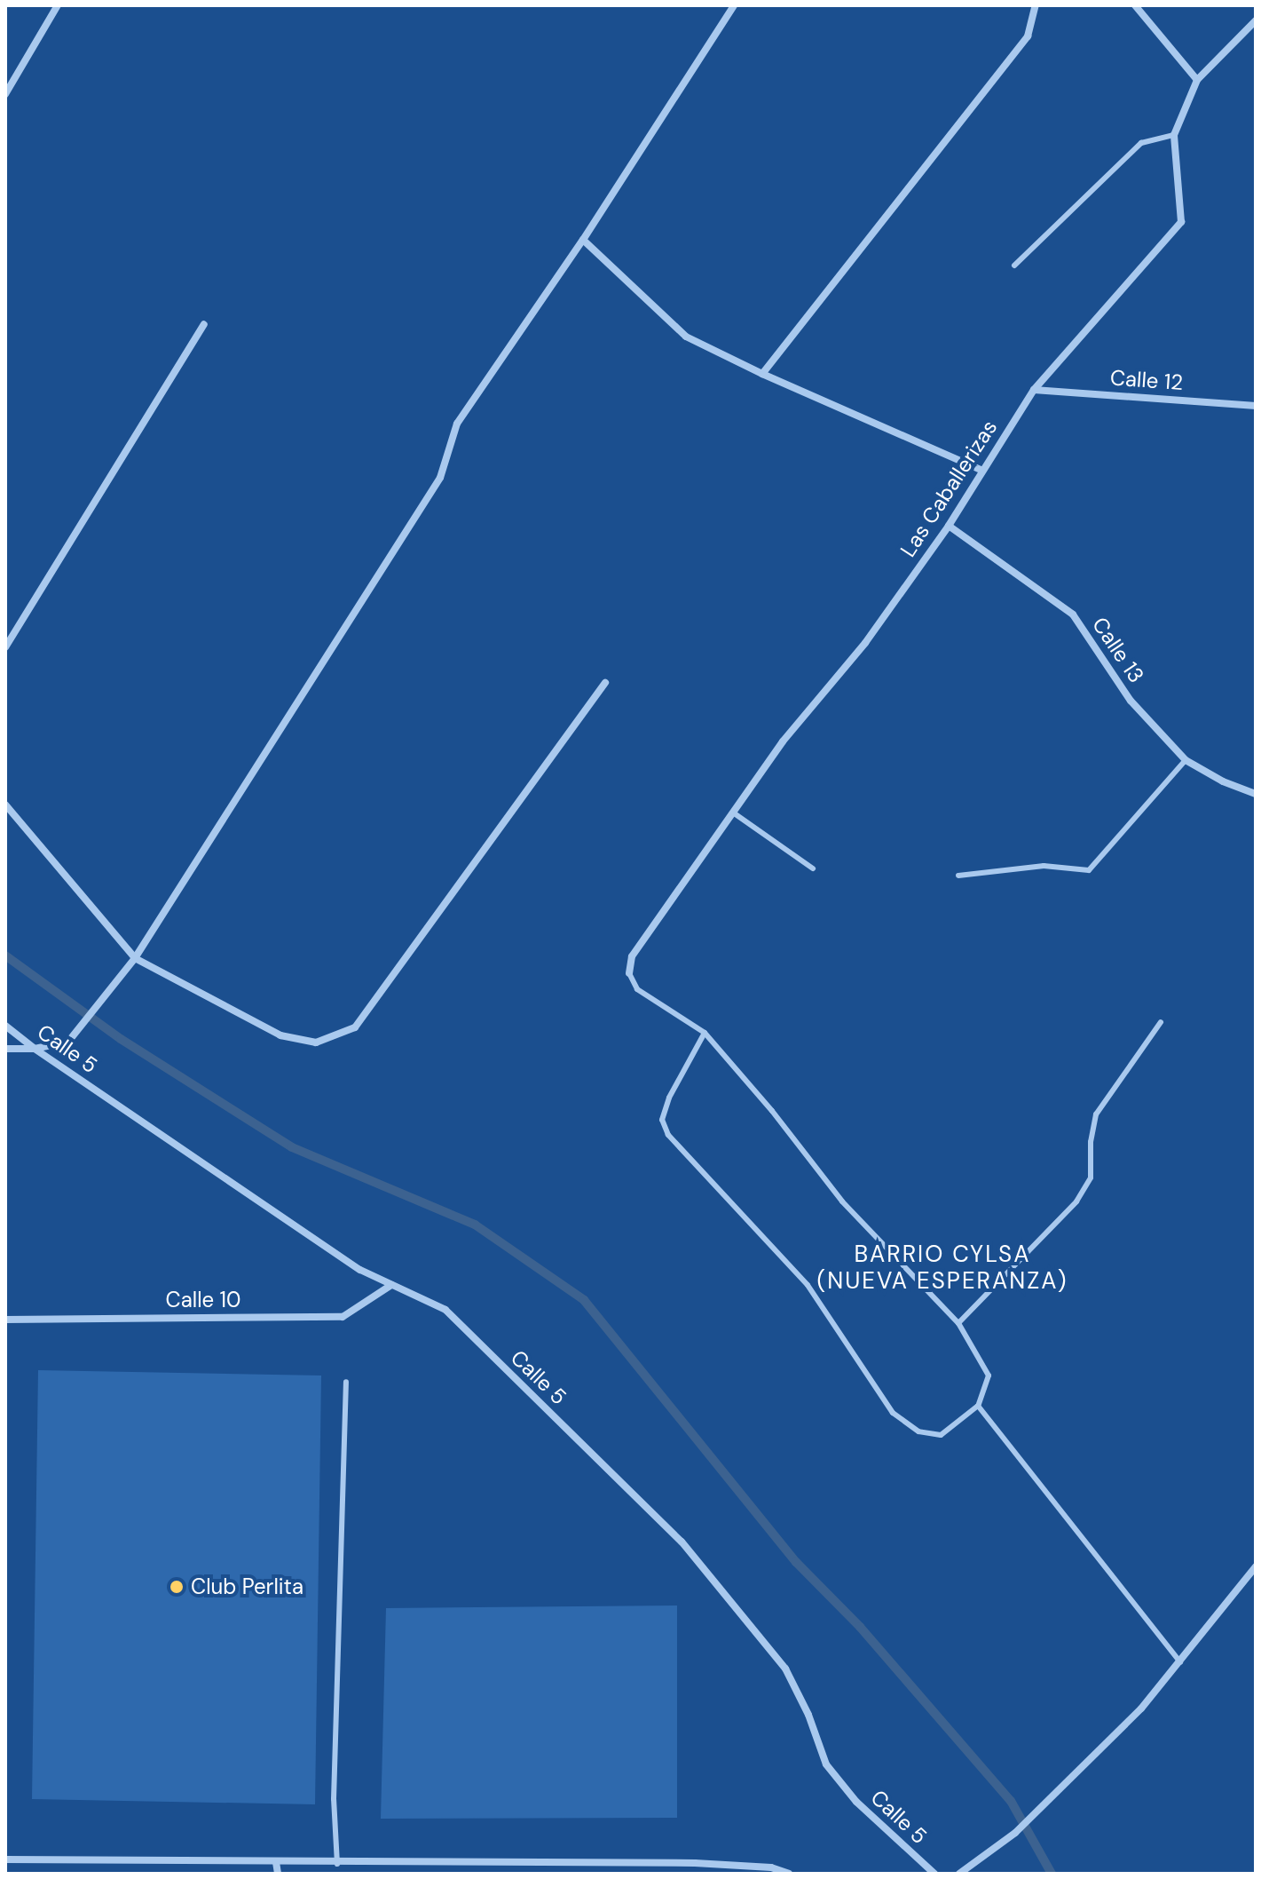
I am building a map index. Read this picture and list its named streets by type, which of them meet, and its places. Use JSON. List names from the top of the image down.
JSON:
{
  "streets": {
    "street": [
      "Calle 12",
      "Las Caballerizas",
      "Calle 13",
      "Calle 5",
      "Calle 10"
    ]
  },
  "crossings": [
    ["Calle 12", "Las Caballerizas"],
    ["Las Caballerizas", "Calle 13"],
    ["Calle 5", "Calle 10"]
  ],
  "districts": ["BARRIO CYLSA (NUEVA ESPERANZA)"],
  "places": ["Club Perlita"]
}
